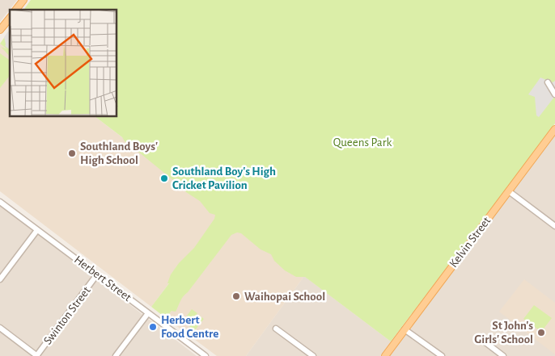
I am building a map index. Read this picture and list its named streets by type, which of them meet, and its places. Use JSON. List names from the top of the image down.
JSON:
{
  "streets": {
    "main road": ["Kelvin Street"],
    "street": ["Herbert Street", "Swinton Street"]
  },
  "crossings": [
    ["Herbert Street", "Swinton Street"]
  ],
  "parks": ["Queens Park"],
  "places": [
    "Southland Boys' High School",
    "Southland Boy's High Cricket Pavilion",
    "Waihopai School",
    "Herbert Food Centre",
    "St John's Girls' School"
  ]
}
